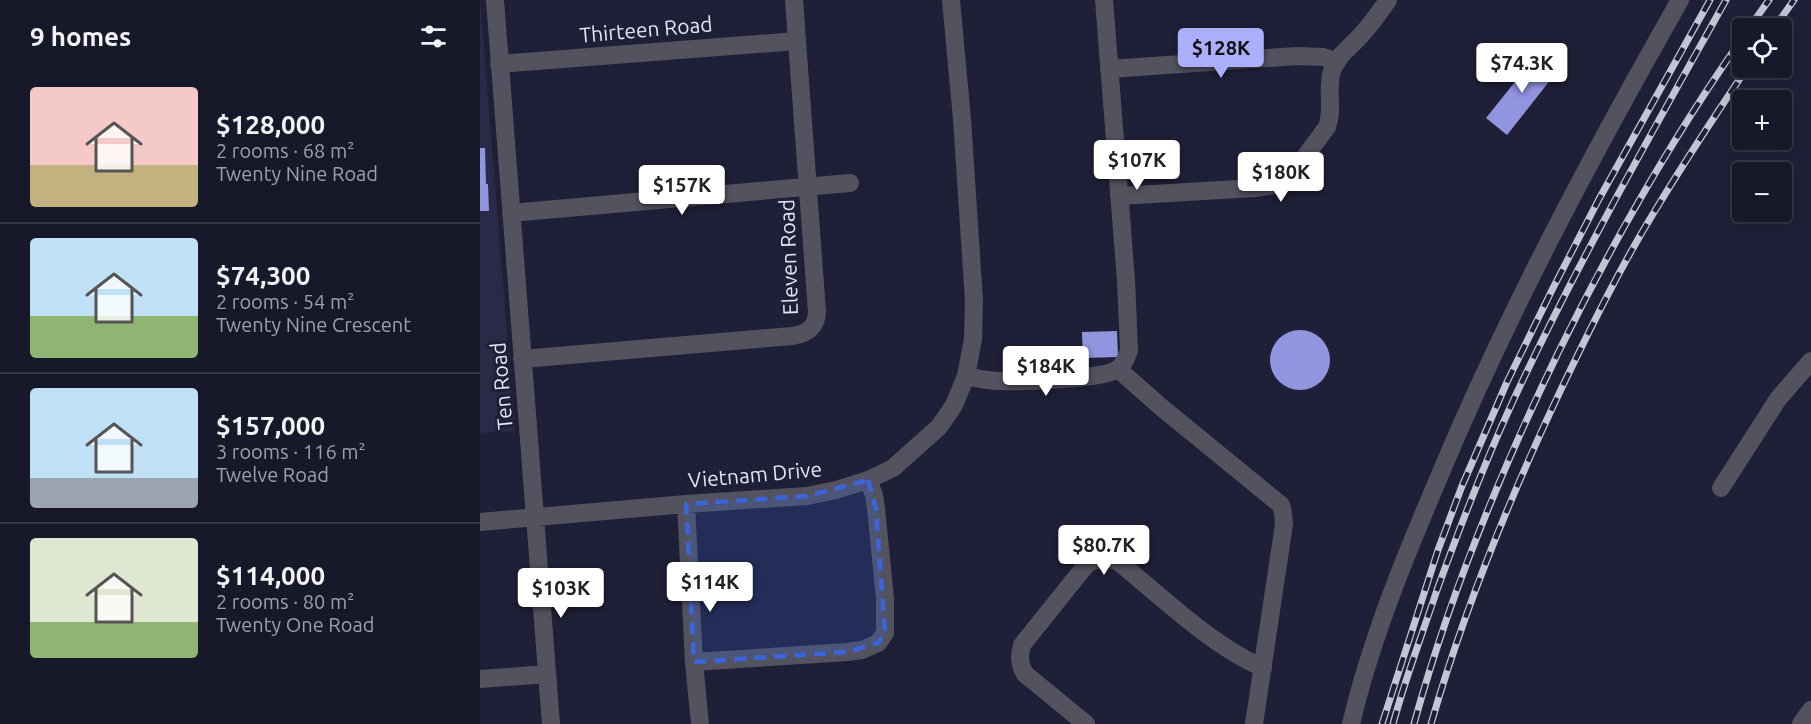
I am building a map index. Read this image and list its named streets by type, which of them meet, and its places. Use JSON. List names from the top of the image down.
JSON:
{
  "streets": {
    "street": [
      "Thirteen Road",
      "Eleven Road",
      "Ten Road",
      "Vietnam Drive"
    ]
  },
  "crossings": [
    ["Thirteen Road", "Eleven Road"],
    ["Thirteen Road", "Ten Road"],
    ["Eleven Road", "Ten Road"],
    ["Ten Road", "Vietnam Drive"]
  ],
  "page": {
    "heading": "9 homes",
    "map_buttons": ["+", "−"],
    "price": [
      "$128K",
      "$74.3K",
      "$107K",
      "$180K",
      "$157K",
      "$184K",
      "$80.7K",
      "$114K",
      "$103K"
    ],
    "list": [
      {
        "name": "$128,000",
        "note": "2 rooms · 68 m² · Twenty Nine Road"
      },
      {
        "name": "$74,300",
        "note": "2 rooms · 54 m² · Twenty Nine Crescent"
      },
      {
        "name": "$157,000",
        "note": "3 rooms · 116 m² · Twelve Road"
      },
      {
        "name": "$114,000",
        "note": "2 rooms · 80 m² · Twenty One Road"
      }
    ]
  }
}
